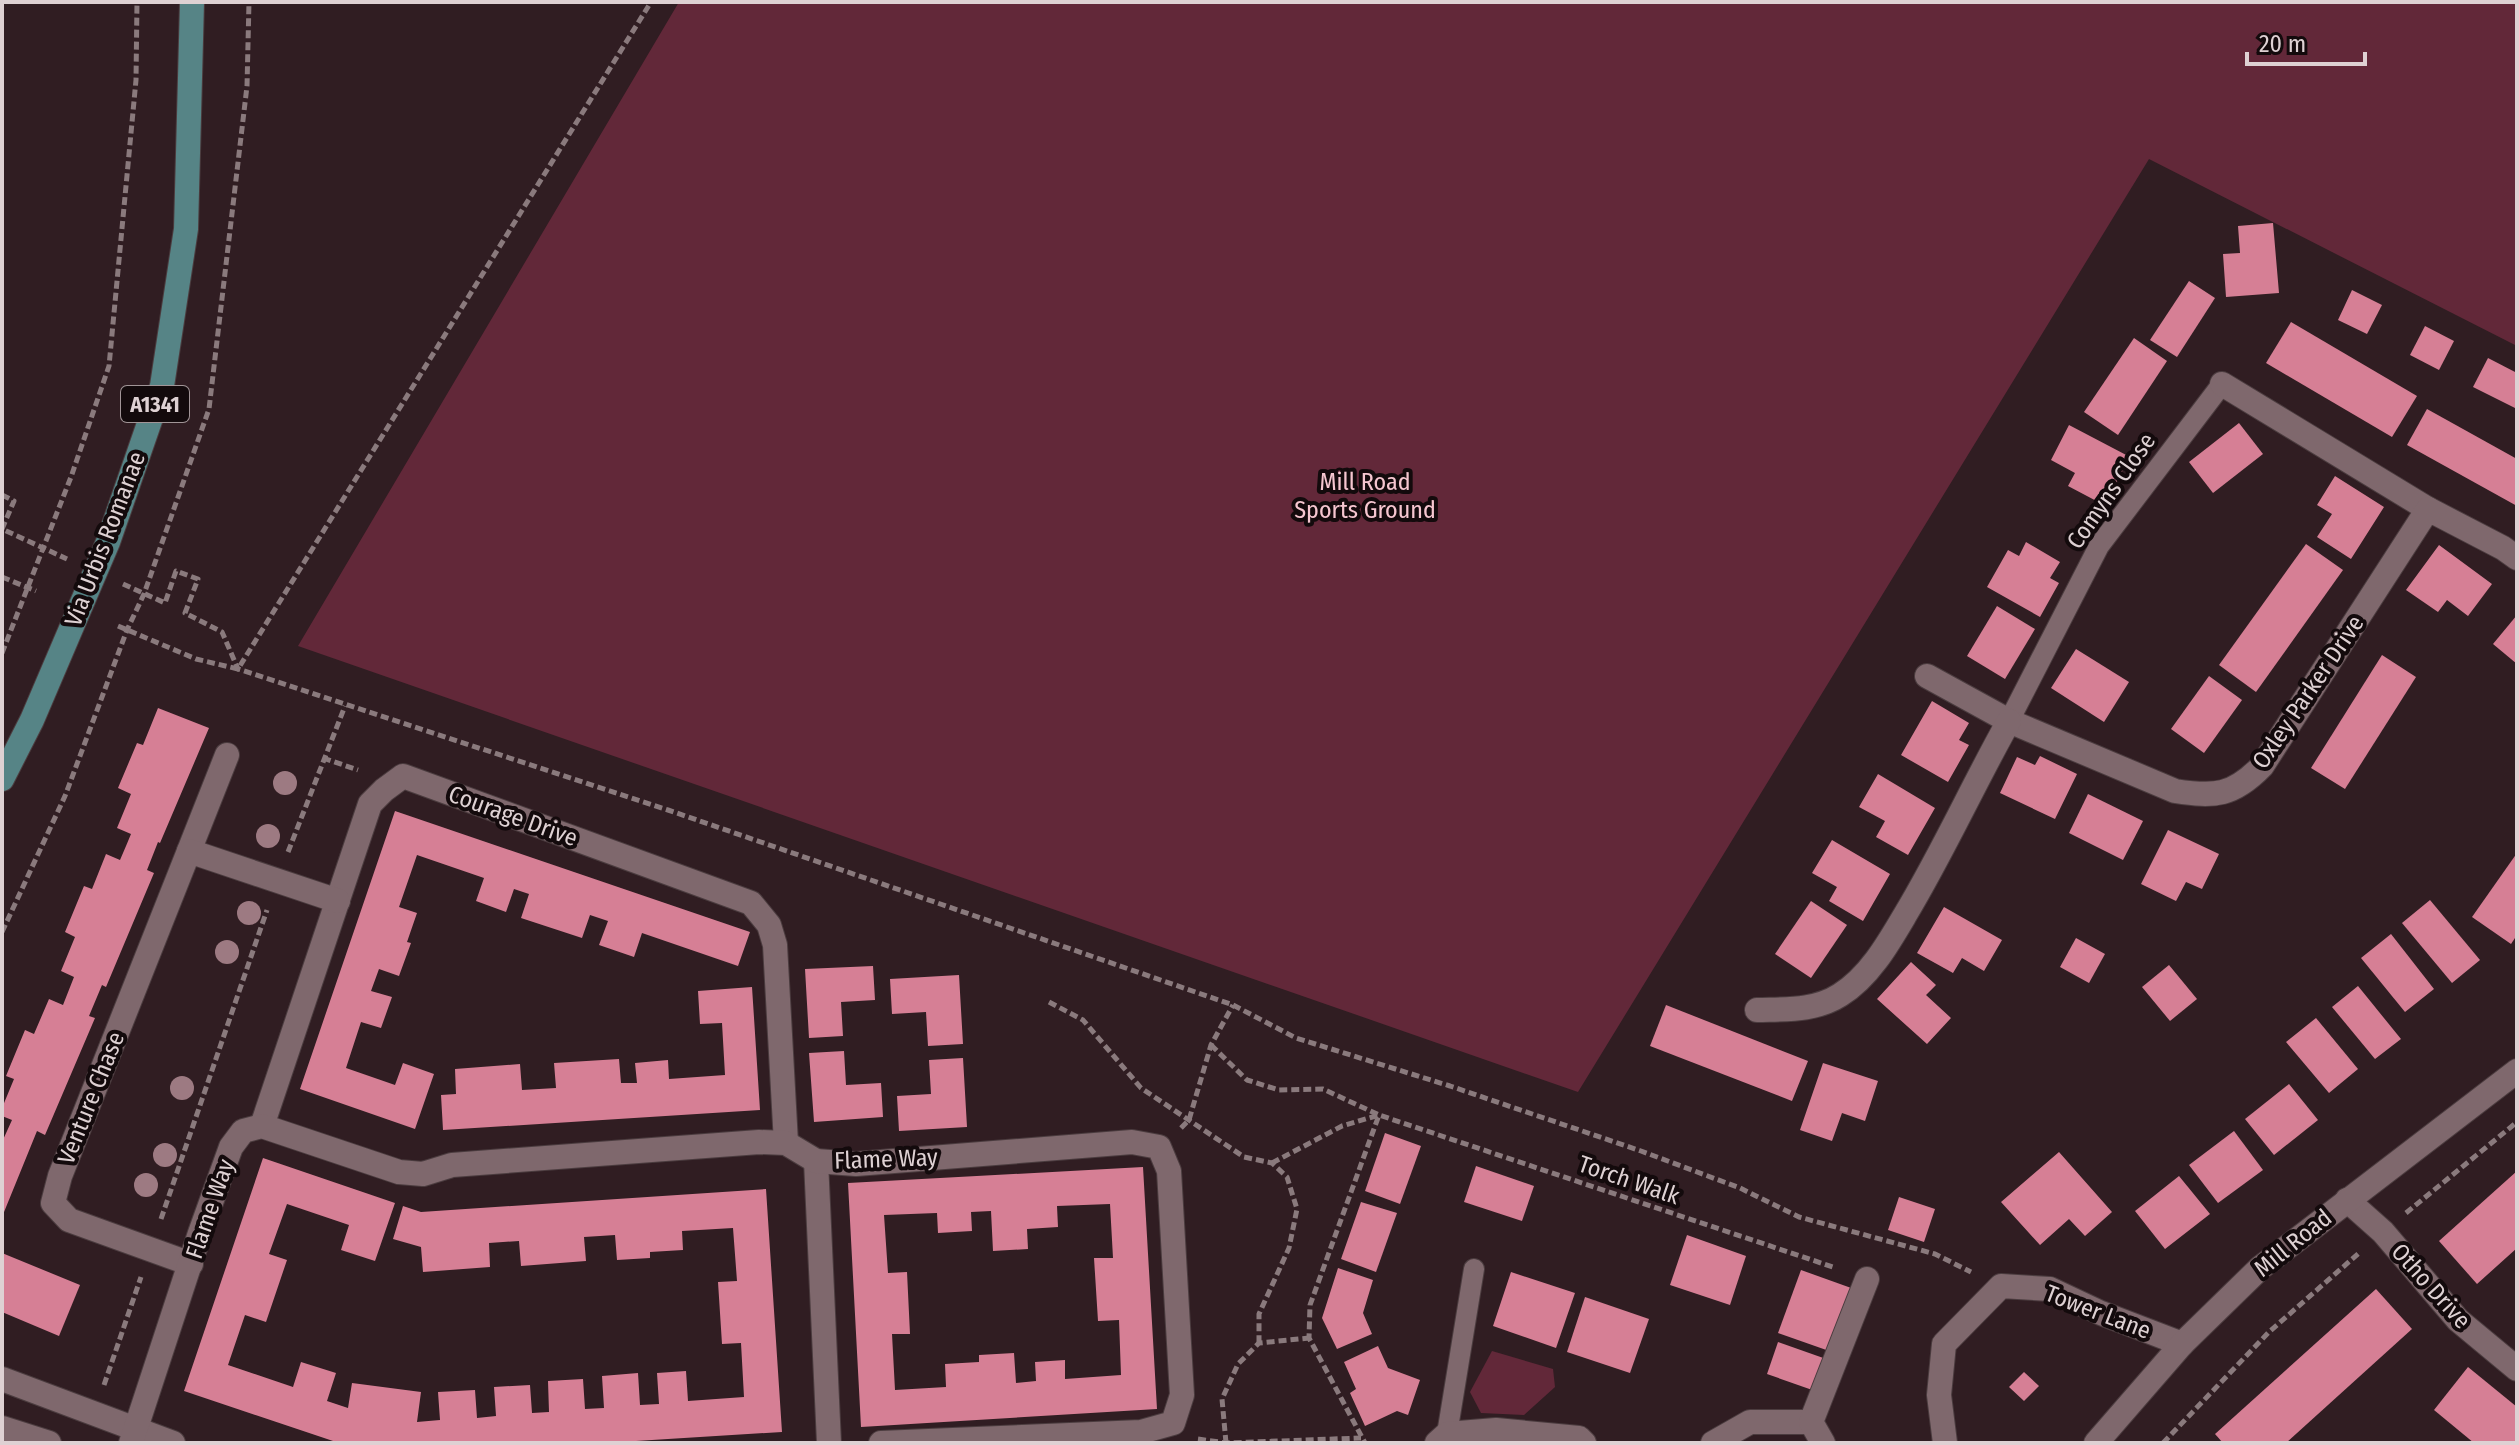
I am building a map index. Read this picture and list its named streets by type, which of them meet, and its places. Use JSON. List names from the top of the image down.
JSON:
{
  "streets": {
    "main road": ["A1341", "Via Urbis Romanae"],
    "street": [
      "Oxley Parker Drive",
      "Courage Drive",
      "Venture Chase",
      "Flame Way",
      "Mill Road",
      "Otho Drive",
      "Tower Lane"
    ],
    "lane": ["Comyns Close"],
    "path": ["Torch Walk"]
  },
  "crossings": [
    ["Comyns Close", "Oxley Parker Drive"],
    ["Courage Drive", "Flame Way"],
    ["Venture Chase", "Flame Way"],
    ["Mill Road", "Otho Drive"],
    ["Mill Road", "Tower Lane"]
  ],
  "parks": ["Mill Road Sports Ground"],
  "scale_bar": "20 m"
}
